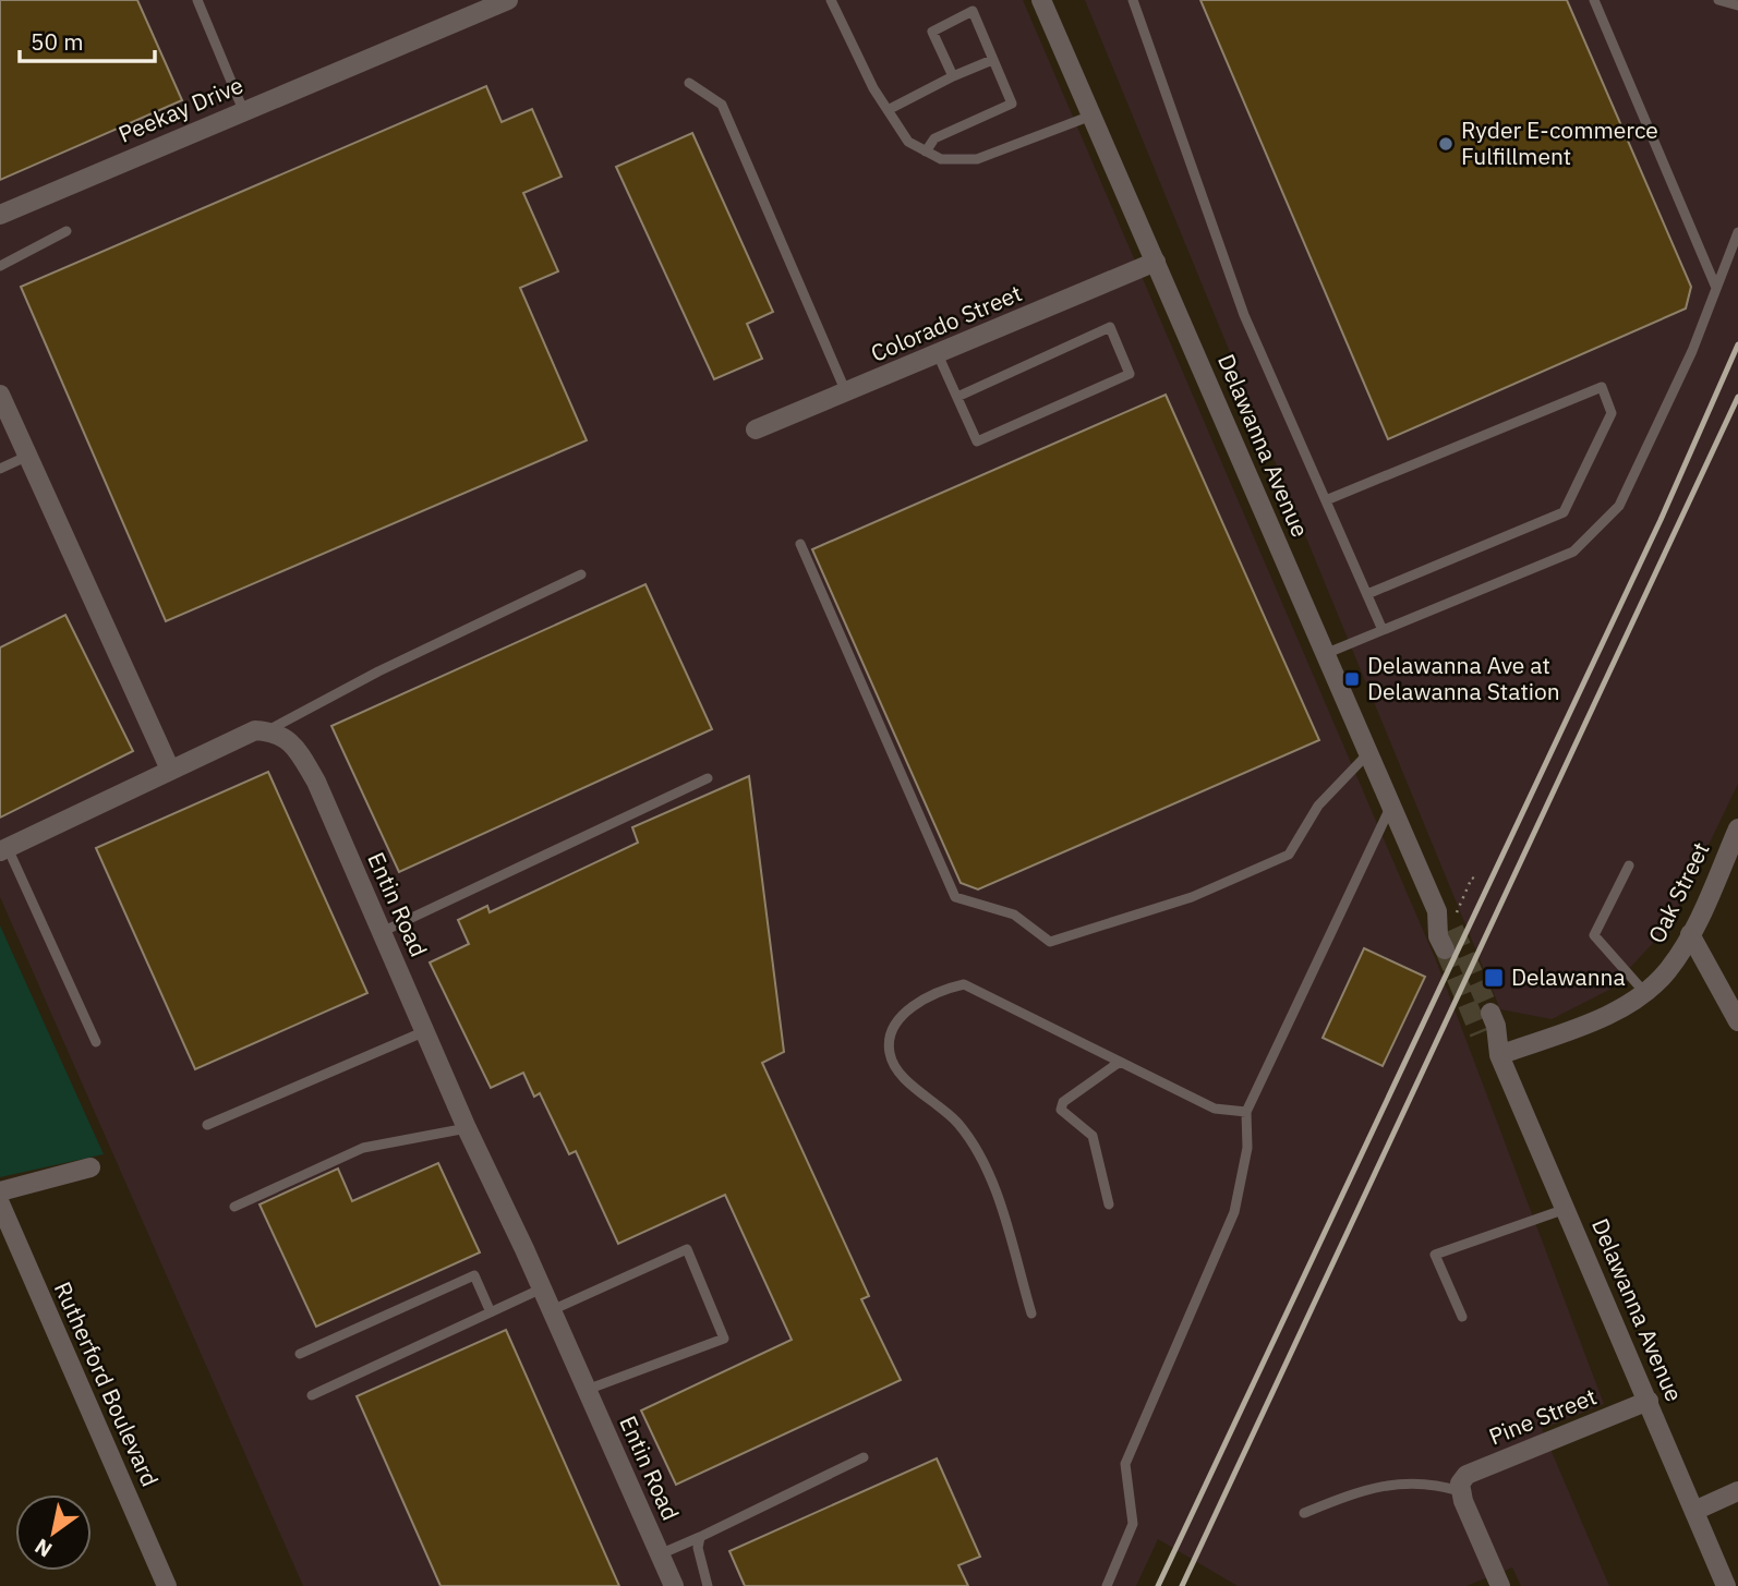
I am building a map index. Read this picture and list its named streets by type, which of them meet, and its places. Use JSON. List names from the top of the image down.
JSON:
{
  "streets": {
    "street": [
      "Peekay Drive",
      "Colorado Street",
      "Delawanna Avenue",
      "Oak Street",
      "Entin Road",
      "Rutherford Boulevard",
      "Pine Street"
    ]
  },
  "crossings": [
    ["Colorado Street", "Delawanna Avenue"],
    ["Delawanna Avenue", "Oak Street"],
    ["Delawanna Avenue", "Pine Street"]
  ],
  "places": {
    "other": ["Ryder E-commerce Fulfillment"],
    "transit": ["Delawanna Ave at Delawanna Station", "Delawanna"]
  },
  "scale_bar": "50 m",
  "north": "bottom left"
}
